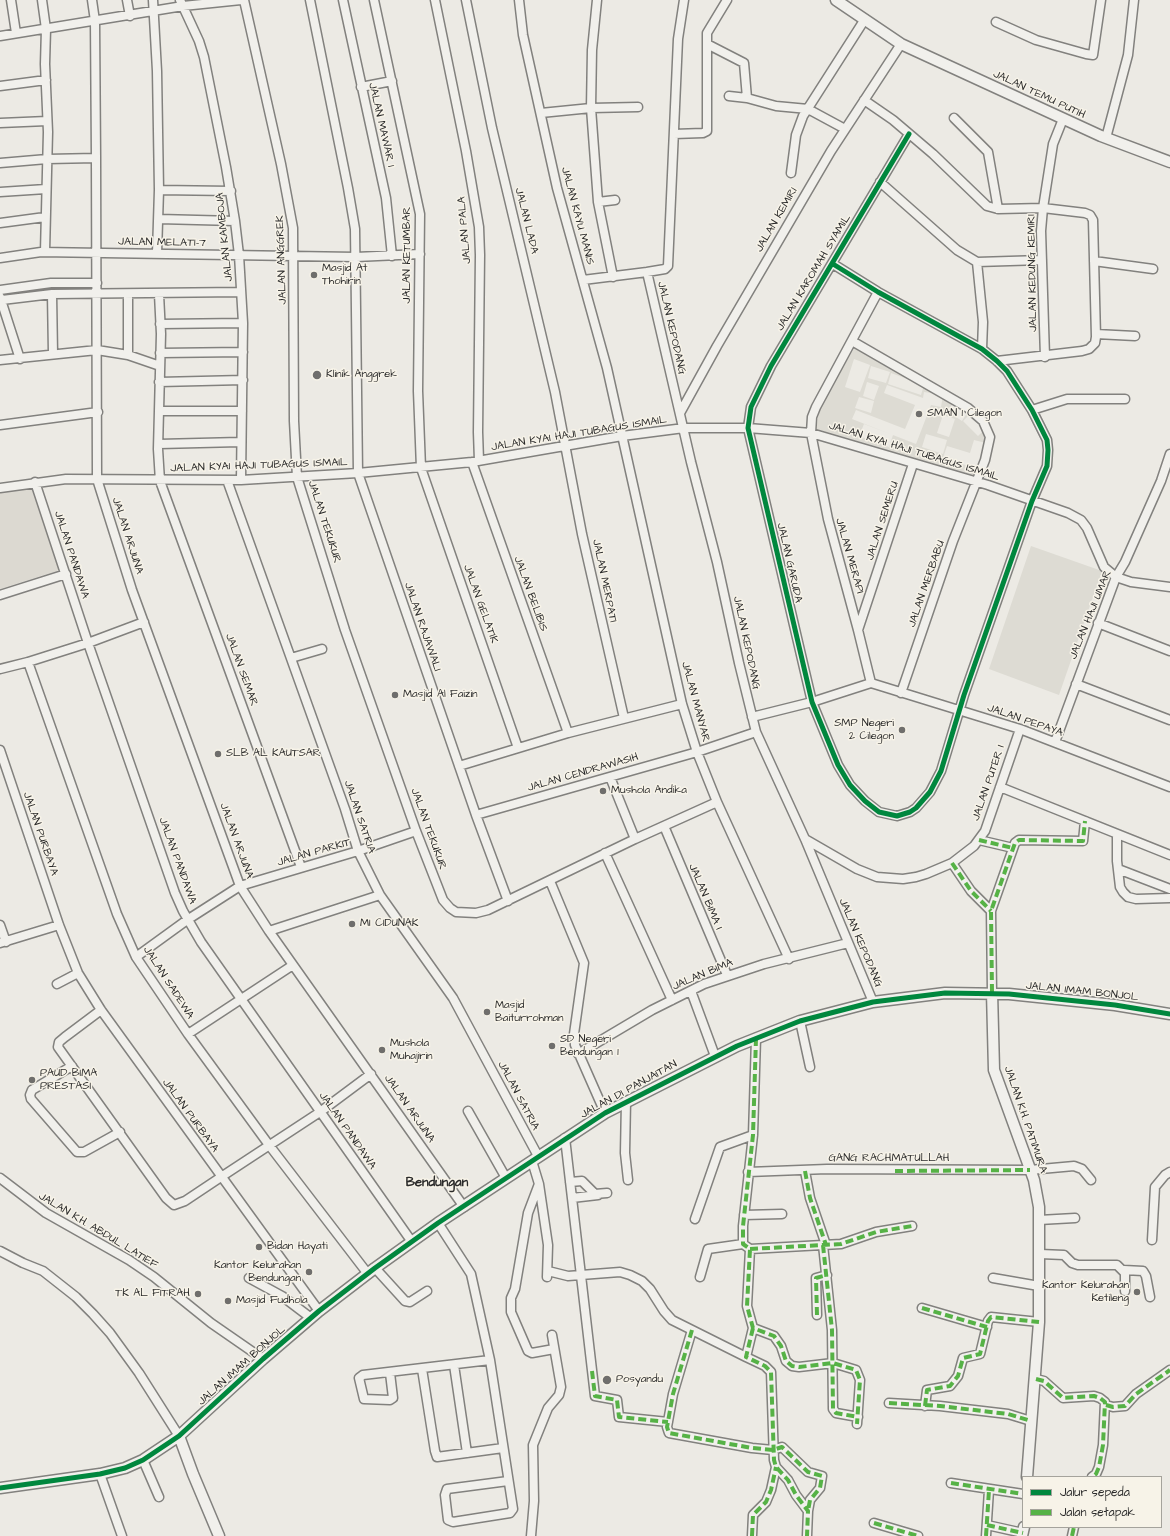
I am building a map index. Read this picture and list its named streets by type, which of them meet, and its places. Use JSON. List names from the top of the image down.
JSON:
{
  "streets": {
    "street": [
      "JALAN TEMU PUTIH",
      "JALAN MAWAR 1",
      "JALAN KAYU MANIS",
      "JALAN KEMIRI",
      "JALAN LADA",
      "JALAN PALA",
      "JALAN KAMBOJA",
      "JALAN MELATI-7",
      "JALAN KETUMBAR",
      "JALAN ANGGREK",
      "JALAN KAROMAH SYAMIL",
      "JALAN KEDUNG KEMIRI",
      "JALAN KEPODANG",
      "JALAN KYAI HAJI TUBAGUS ISMAIL",
      "JALAN SEMERU",
      "JALAN TEKUKUR",
      "JALAN ARJUNA",
      "JALAN PANDAWA",
      "JALAN MERAPI",
      "JALAN GARUDA",
      "JALAN MERPATI",
      "JALAN MERBABU",
      "JALAN BELIBIS",
      "JALAN GELATIK",
      "JALAN HAJI UMAR",
      "JALAN RAJAWALI",
      "JALAN SEMAR",
      "JALAN MANYAR",
      "JALAN PEPAYA",
      "JALAN CENDRAWASIH",
      "JALAN PUTER I",
      "JALAN SATRIA",
      "JALAN PURBAYA",
      "JALAN PARKIT",
      "JALAN BIMA I",
      "JALAN BIMA",
      "JALAN SADEWA",
      "JALAN IMAM BONJOL",
      "JALAN DI PANJAITAN",
      "JALAN K.H. PATIMURA",
      "GANG RACHMATULLAH",
      "JALAN K.H. ABDUL LATIEF"
    ]
  },
  "crossings": [
    ["JALAN TEMU PUTIH", "JALAN KEMIRI"],
    ["JALAN TEMU PUTIH", "JALAN KEDUNG KEMIRI"],
    ["JALAN MAWAR 1", "JALAN MELATI-7"],
    ["JALAN KAYU MANIS", "JALAN KYAI HAJI TUBAGUS ISMAIL"],
    ["JALAN KAYU MANIS", "JALAN MANYAR"],
    ["JALAN KEMIRI", "JALAN KEPODANG"],
    ["JALAN LADA", "JALAN KYAI HAJI TUBAGUS ISMAIL"],
    ["JALAN LADA", "JALAN MERPATI"],
    ["JALAN PALA", "JALAN KYAI HAJI TUBAGUS ISMAIL"],
    ["JALAN PALA", "JALAN BELIBIS"],
    ["JALAN KAMBOJA", "JALAN MELATI-7"],
    ["JALAN KAMBOJA", "JALAN KYAI HAJI TUBAGUS ISMAIL"],
    ["JALAN MELATI-7", "JALAN KETUMBAR"],
    ["JALAN MELATI-7", "JALAN ANGGREK"],
    ["JALAN MELATI-7", "JALAN ARJUNA"],
    ["JALAN MELATI-7", "JALAN RAJAWALI"],
    ["JALAN KETUMBAR", "JALAN KYAI HAJI TUBAGUS ISMAIL"],
    ["JALAN KETUMBAR", "JALAN GELATIK"],
    ["JALAN ANGGREK", "JALAN KYAI HAJI TUBAGUS ISMAIL"],
    ["JALAN ANGGREK", "JALAN TEKUKUR"],
    ["JALAN KAROMAH SYAMIL", "JALAN KYAI HAJI TUBAGUS ISMAIL"],
    ["JALAN KAROMAH SYAMIL", "JALAN GARUDA"],
    ["JALAN KEPODANG", "JALAN KYAI HAJI TUBAGUS ISMAIL"],
    ["JALAN KEPODANG", "JALAN CENDRAWASIH"],
    ["JALAN KEPODANG", "JALAN PUTER I"],
    ["JALAN KEPODANG", "JALAN BIMA"],
    ["JALAN KEPODANG", "JALAN DI PANJAITAN"],
    ["JALAN KYAI HAJI TUBAGUS ISMAIL", "JALAN SEMERU"],
    ["JALAN KYAI HAJI TUBAGUS ISMAIL", "JALAN TEKUKUR"],
    ["JALAN KYAI HAJI TUBAGUS ISMAIL", "JALAN ARJUNA"],
    ["JALAN KYAI HAJI TUBAGUS ISMAIL", "JALAN PANDAWA"],
    ["JALAN KYAI HAJI TUBAGUS ISMAIL", "JALAN MERAPI"],
    ["JALAN KYAI HAJI TUBAGUS ISMAIL", "JALAN GARUDA"],
    ["JALAN KYAI HAJI TUBAGUS ISMAIL", "JALAN MERPATI"],
    ["JALAN KYAI HAJI TUBAGUS ISMAIL", "JALAN MERBABU"],
    ["JALAN KYAI HAJI TUBAGUS ISMAIL", "JALAN BELIBIS"],
    ["JALAN KYAI HAJI TUBAGUS ISMAIL", "JALAN GELATIK"],
    ["JALAN KYAI HAJI TUBAGUS ISMAIL", "JALAN HAJI UMAR"],
    ["JALAN KYAI HAJI TUBAGUS ISMAIL", "JALAN RAJAWALI"],
    ["JALAN KYAI HAJI TUBAGUS ISMAIL", "JALAN SEMAR"],
    ["JALAN KYAI HAJI TUBAGUS ISMAIL", "JALAN MANYAR"],
    ["JALAN KYAI HAJI TUBAGUS ISMAIL", "JALAN SATRIA"],
    ["JALAN SEMERU", "JALAN MERAPI"],
    ["JALAN TEKUKUR", "JALAN RAJAWALI"],
    ["JALAN TEKUKUR", "JALAN MANYAR"],
    ["JALAN TEKUKUR", "JALAN PARKIT"],
    ["JALAN TEKUKUR", "JALAN BIMA I"],
    ["JALAN ARJUNA", "JALAN PARKIT"],
    ["JALAN ARJUNA", "JALAN DI PANJAITAN"],
    ["JALAN PANDAWA", "JALAN PARKIT"],
    ["JALAN PANDAWA", "JALAN DI PANJAITAN"],
    ["JALAN MERAPI", "JALAN GARUDA"],
    ["JALAN MERAPI", "JALAN MERBABU"],
    ["JALAN MERAPI", "JALAN PEPAYA"],
    ["JALAN GARUDA", "JALAN PEPAYA"],
    ["JALAN MERBABU", "JALAN PEPAYA"],
    ["JALAN HAJI UMAR", "JALAN PEPAYA"],
    ["JALAN RAJAWALI", "JALAN CENDRAWASIH"],
    ["JALAN SEMAR", "JALAN PARKIT"],
    ["JALAN MANYAR", "JALAN CENDRAWASIH"],
    ["JALAN MANYAR", "JALAN BIMA"],
    ["JALAN PEPAYA", "JALAN PUTER I"],
    ["JALAN SATRIA", "JALAN PARKIT"],
    ["JALAN SATRIA", "JALAN DI PANJAITAN"],
    ["JALAN PURBAYA", "JALAN IMAM BONJOL"],
    ["JALAN PURBAYA", "JALAN DI PANJAITAN"],
    ["JALAN PARKIT", "JALAN SADEWA"],
    ["JALAN BIMA I", "JALAN BIMA"],
    ["JALAN SADEWA", "JALAN DI PANJAITAN"],
    ["JALAN IMAM BONJOL", "JALAN DI PANJAITAN"],
    ["JALAN IMAM BONJOL", "JALAN K.H. PATIMURA"],
    ["JALAN IMAM BONJOL", "JALAN K.H. ABDUL LATIEF"],
    ["JALAN DI PANJAITAN", "JALAN K.H. PATIMURA"],
    ["JALAN K.H. PATIMURA", "GANG RACHMATULLAH"]
  ],
  "districts": ["Bendungan"],
  "places": [
    "Masjid At Thohirin",
    "Klinik Anggrek",
    "SMAN 1 Cilegon",
    "Masjid Al Faizin",
    "SMP Negeri 2 Cilegon",
    "SLB AL KAUTSAR",
    "Mushola Andika",
    "MI CIDUNAK",
    "Masjid Baiturrohman",
    "SD Negeri Bendungan 1",
    "Mushola Muhajirin",
    "PAUD BIMA PRESTASI",
    "Bidan Hayati",
    "Kantor Kelurahan Bendungan",
    "Kantor Kelurahan Ketileng",
    "TK AL FITRAH",
    "Masjid Fudhola",
    "Posyandu"
  ],
  "legend": ["Jalur sepeda", "Jalan setapak"]
}
